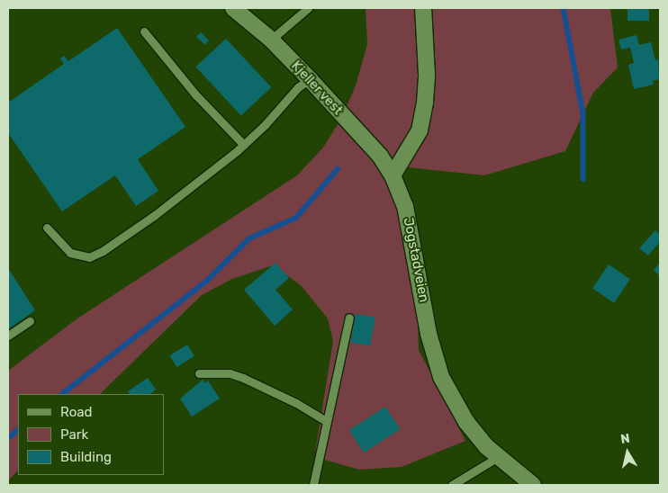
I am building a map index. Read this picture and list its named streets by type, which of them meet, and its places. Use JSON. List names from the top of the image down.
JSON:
{
  "streets": {
    "street": ["Kjeller vest", "Jogstadveien"]
  },
  "crossings": [
    ["Kjeller vest", "Jogstadveien"]
  ],
  "legend": ["Road", "Park", "Building"],
  "north": "top"
}
